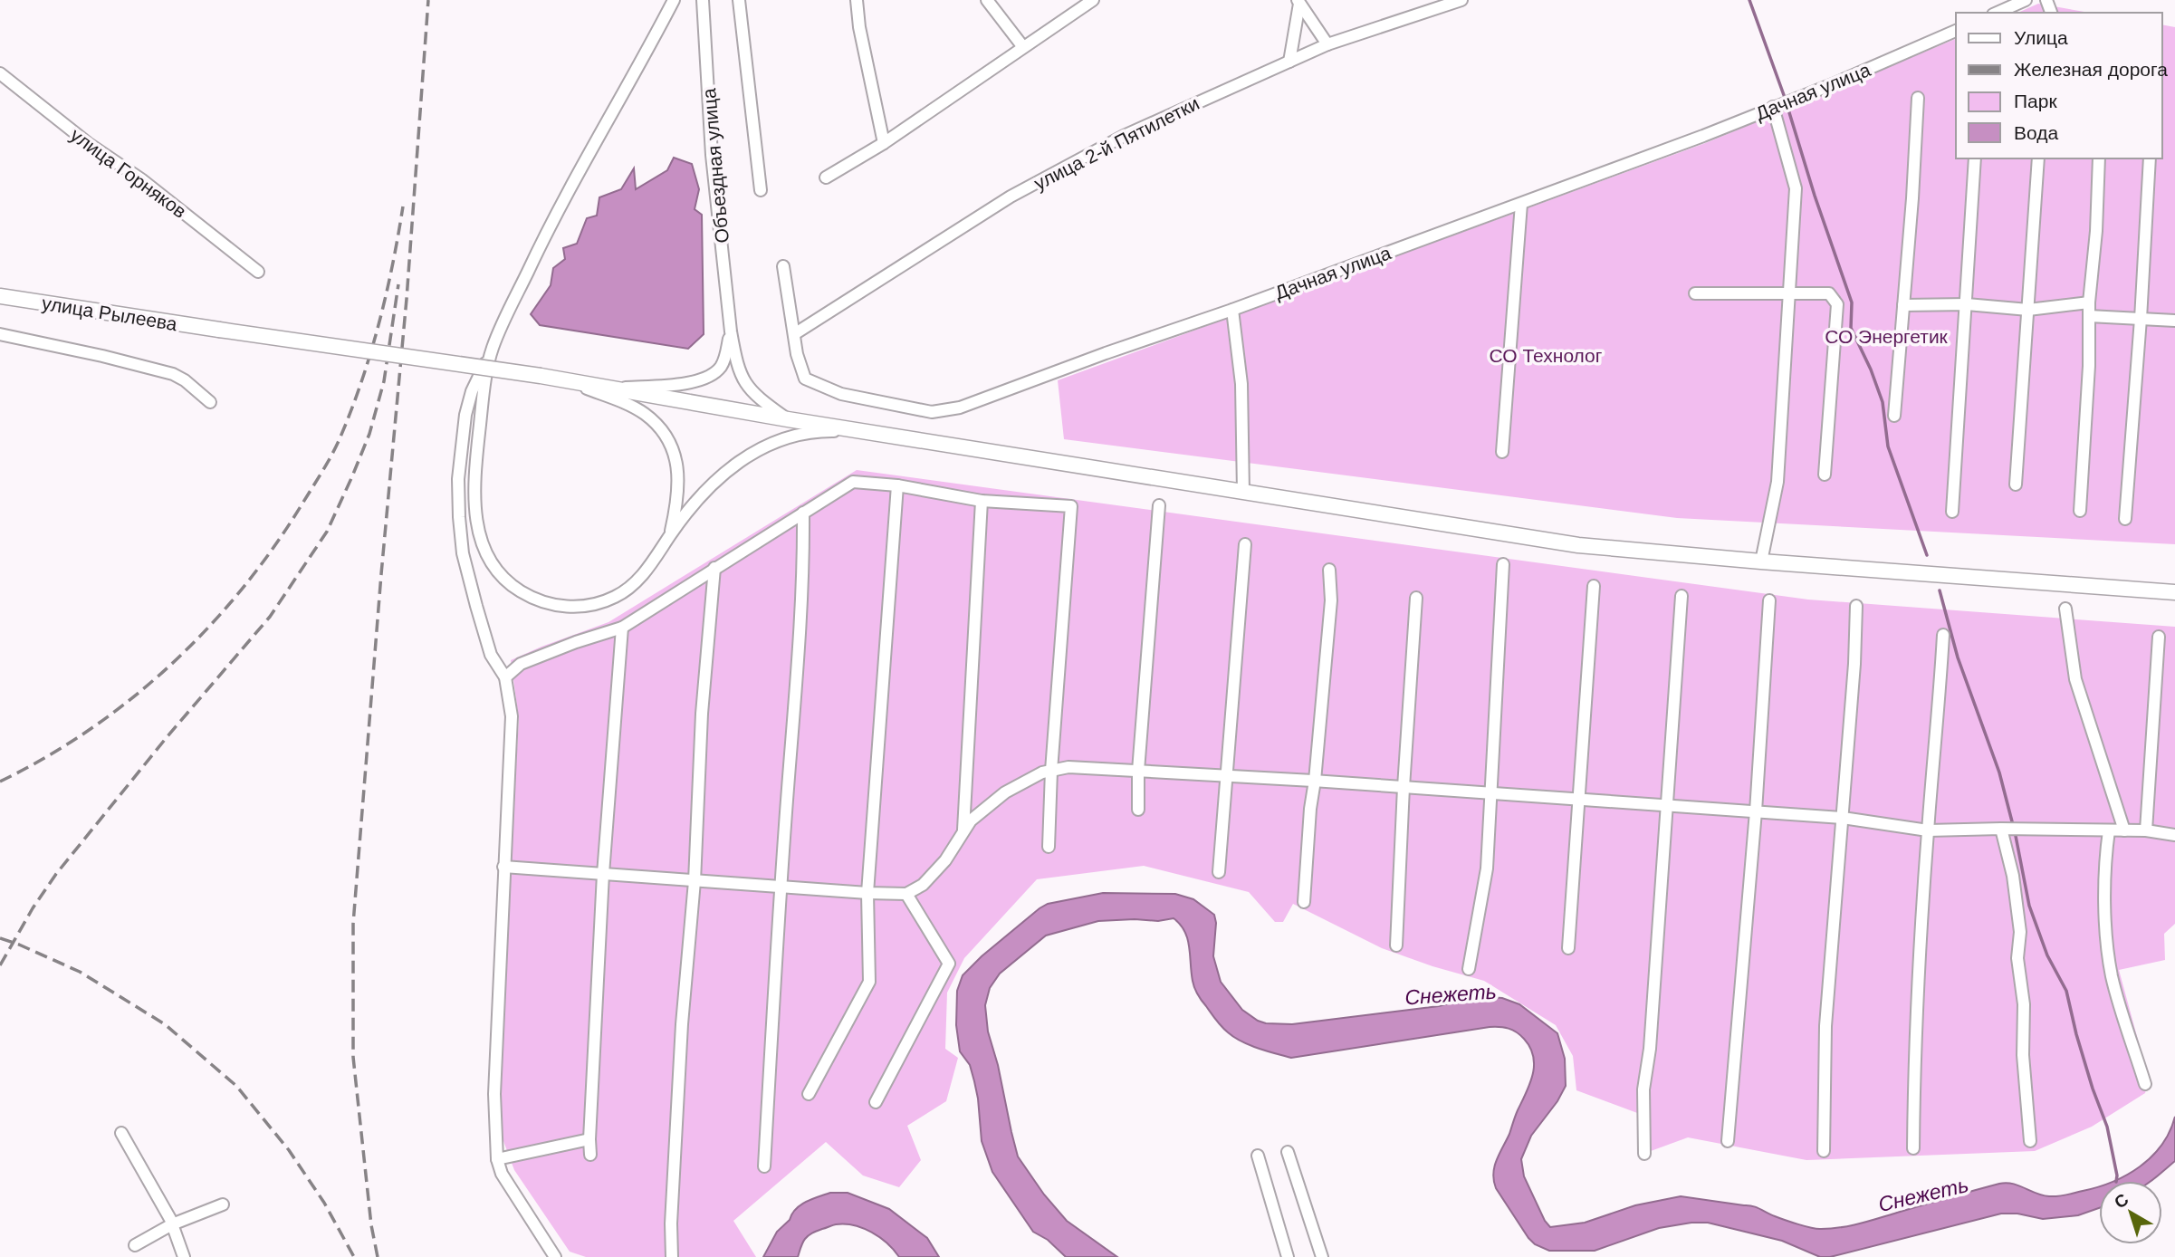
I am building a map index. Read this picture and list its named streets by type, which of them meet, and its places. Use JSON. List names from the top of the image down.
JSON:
{
  "streets": {
    "main road": ["улица Рылеева"],
    "street": [
      "Дачная улица",
      "улица 2-й Пятилетки",
      "Объездная улица",
      "улица Горняков"
    ]
  },
  "crossings": [
    ["Дачная улица", "улица 2-й Пятилетки"]
  ],
  "water": ["Снежеть"],
  "parks": ["СО Энергетик", "СО Технолог"],
  "legend": [
    "Улица",
    "Железная дорога",
    "Парк",
    "Вода"
  ],
  "north": "top left"
}
